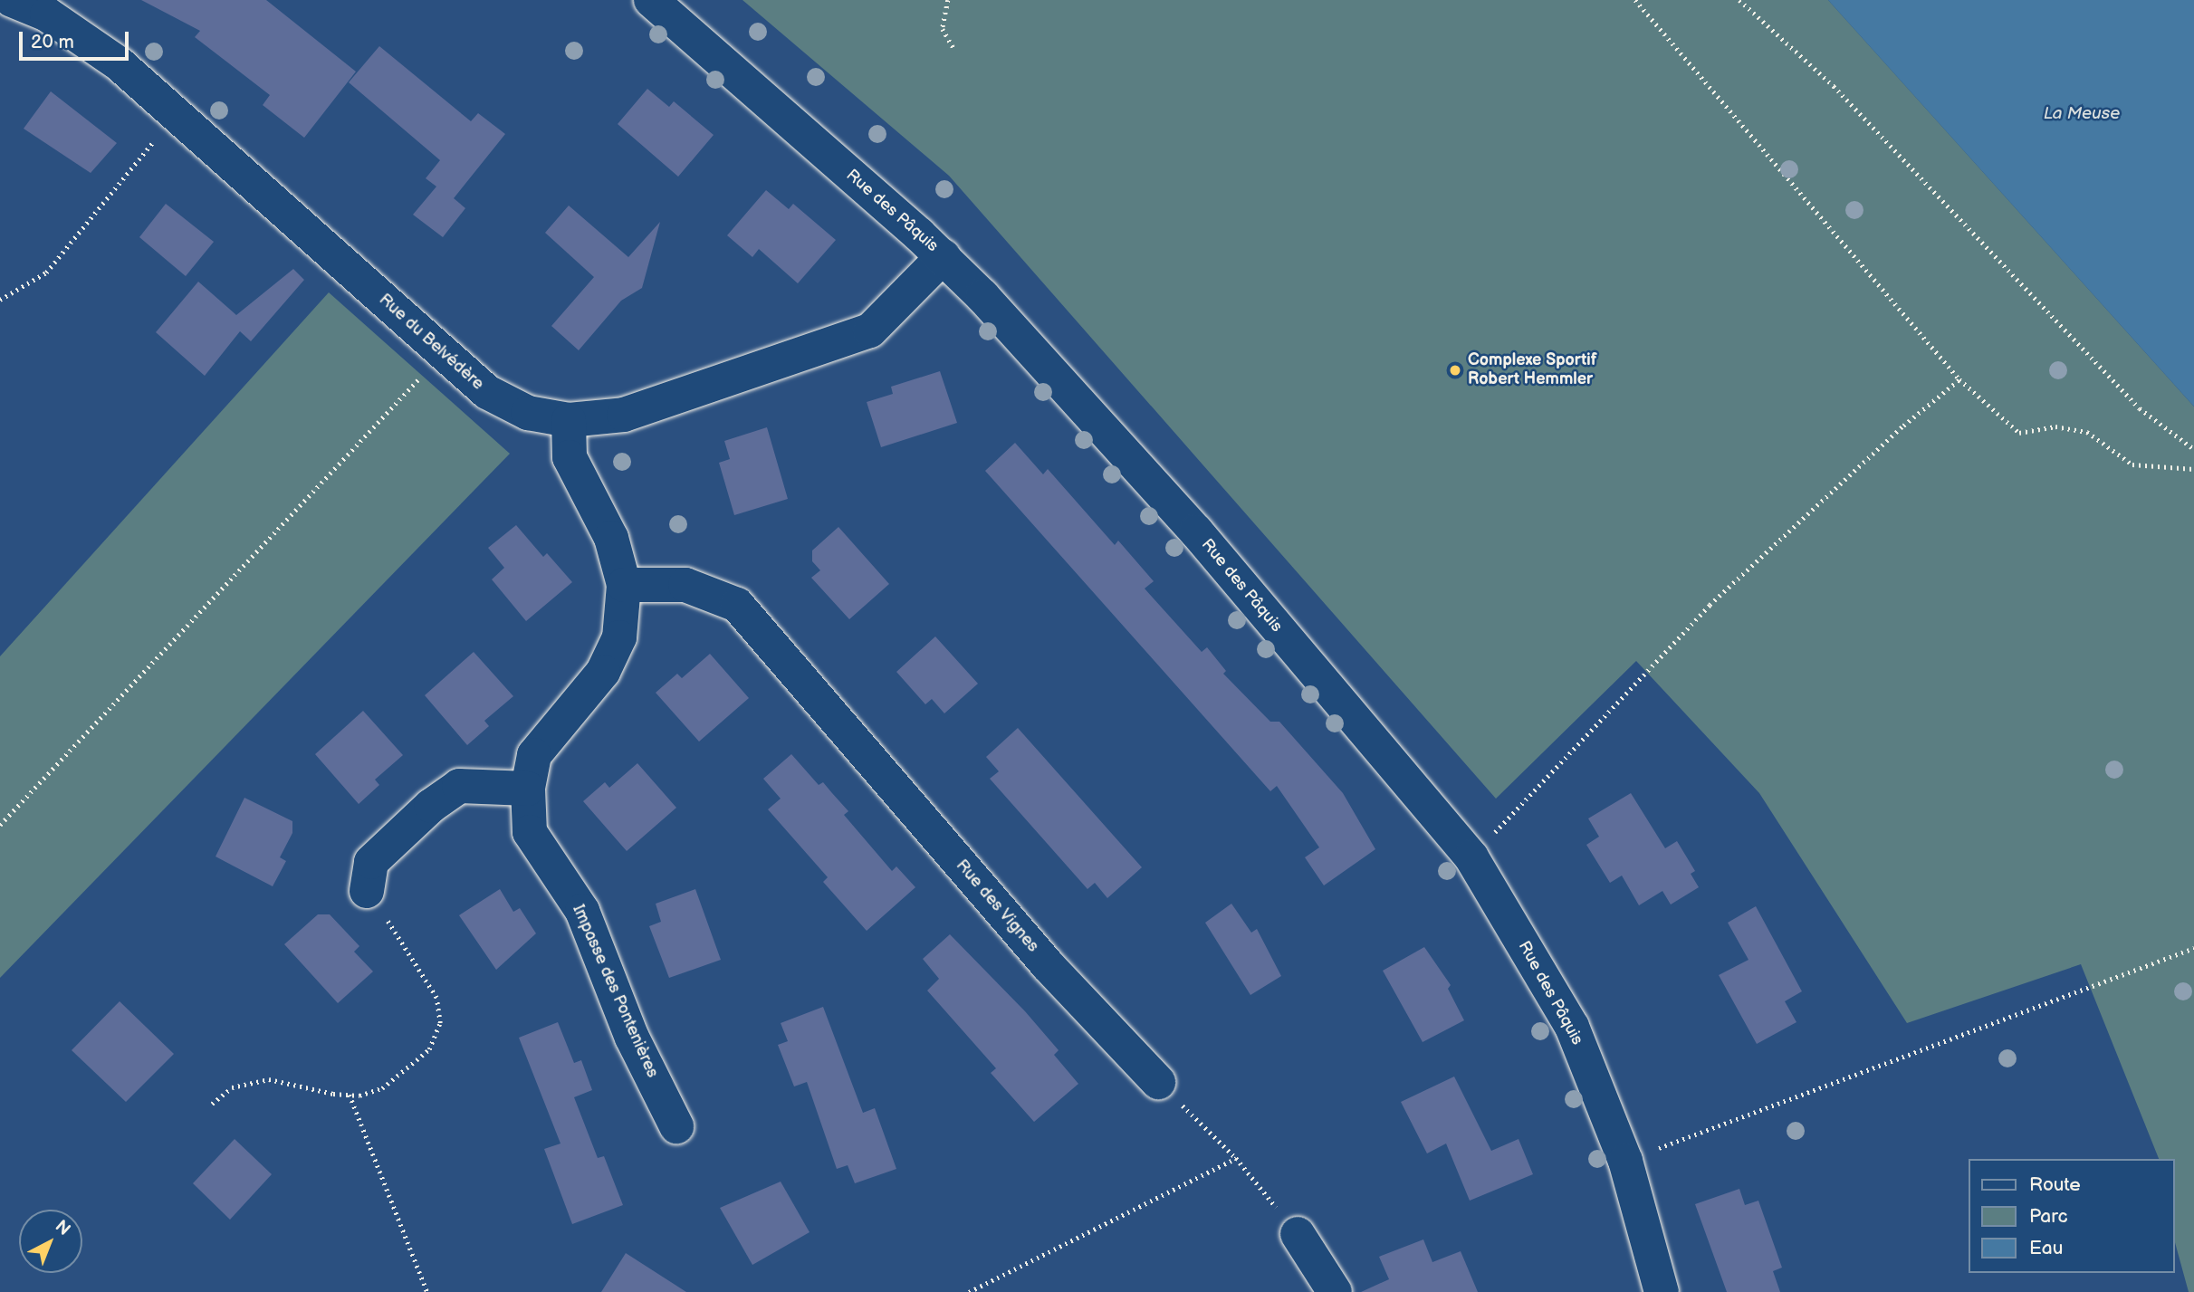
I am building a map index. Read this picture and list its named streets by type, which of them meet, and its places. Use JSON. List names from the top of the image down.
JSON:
{
  "streets": {
    "street": [
      "Rue des Pâquis",
      "Rue du Belvédère",
      "Rue des Vignes",
      "Impasse des Pontenières"
    ]
  },
  "crossings": [
    ["Rue des Pâquis", "Rue du Belvédère"],
    ["Rue du Belvédère", "Impasse des Pontenières"],
    ["Rue des Vignes", "Impasse des Pontenières"]
  ],
  "water": ["La Meuse"],
  "places": ["Complexe Sportif Robert Hemmler"],
  "legend": ["Route", "Parc", "Eau"],
  "scale_bar": "20 m",
  "north": "top right"
}
